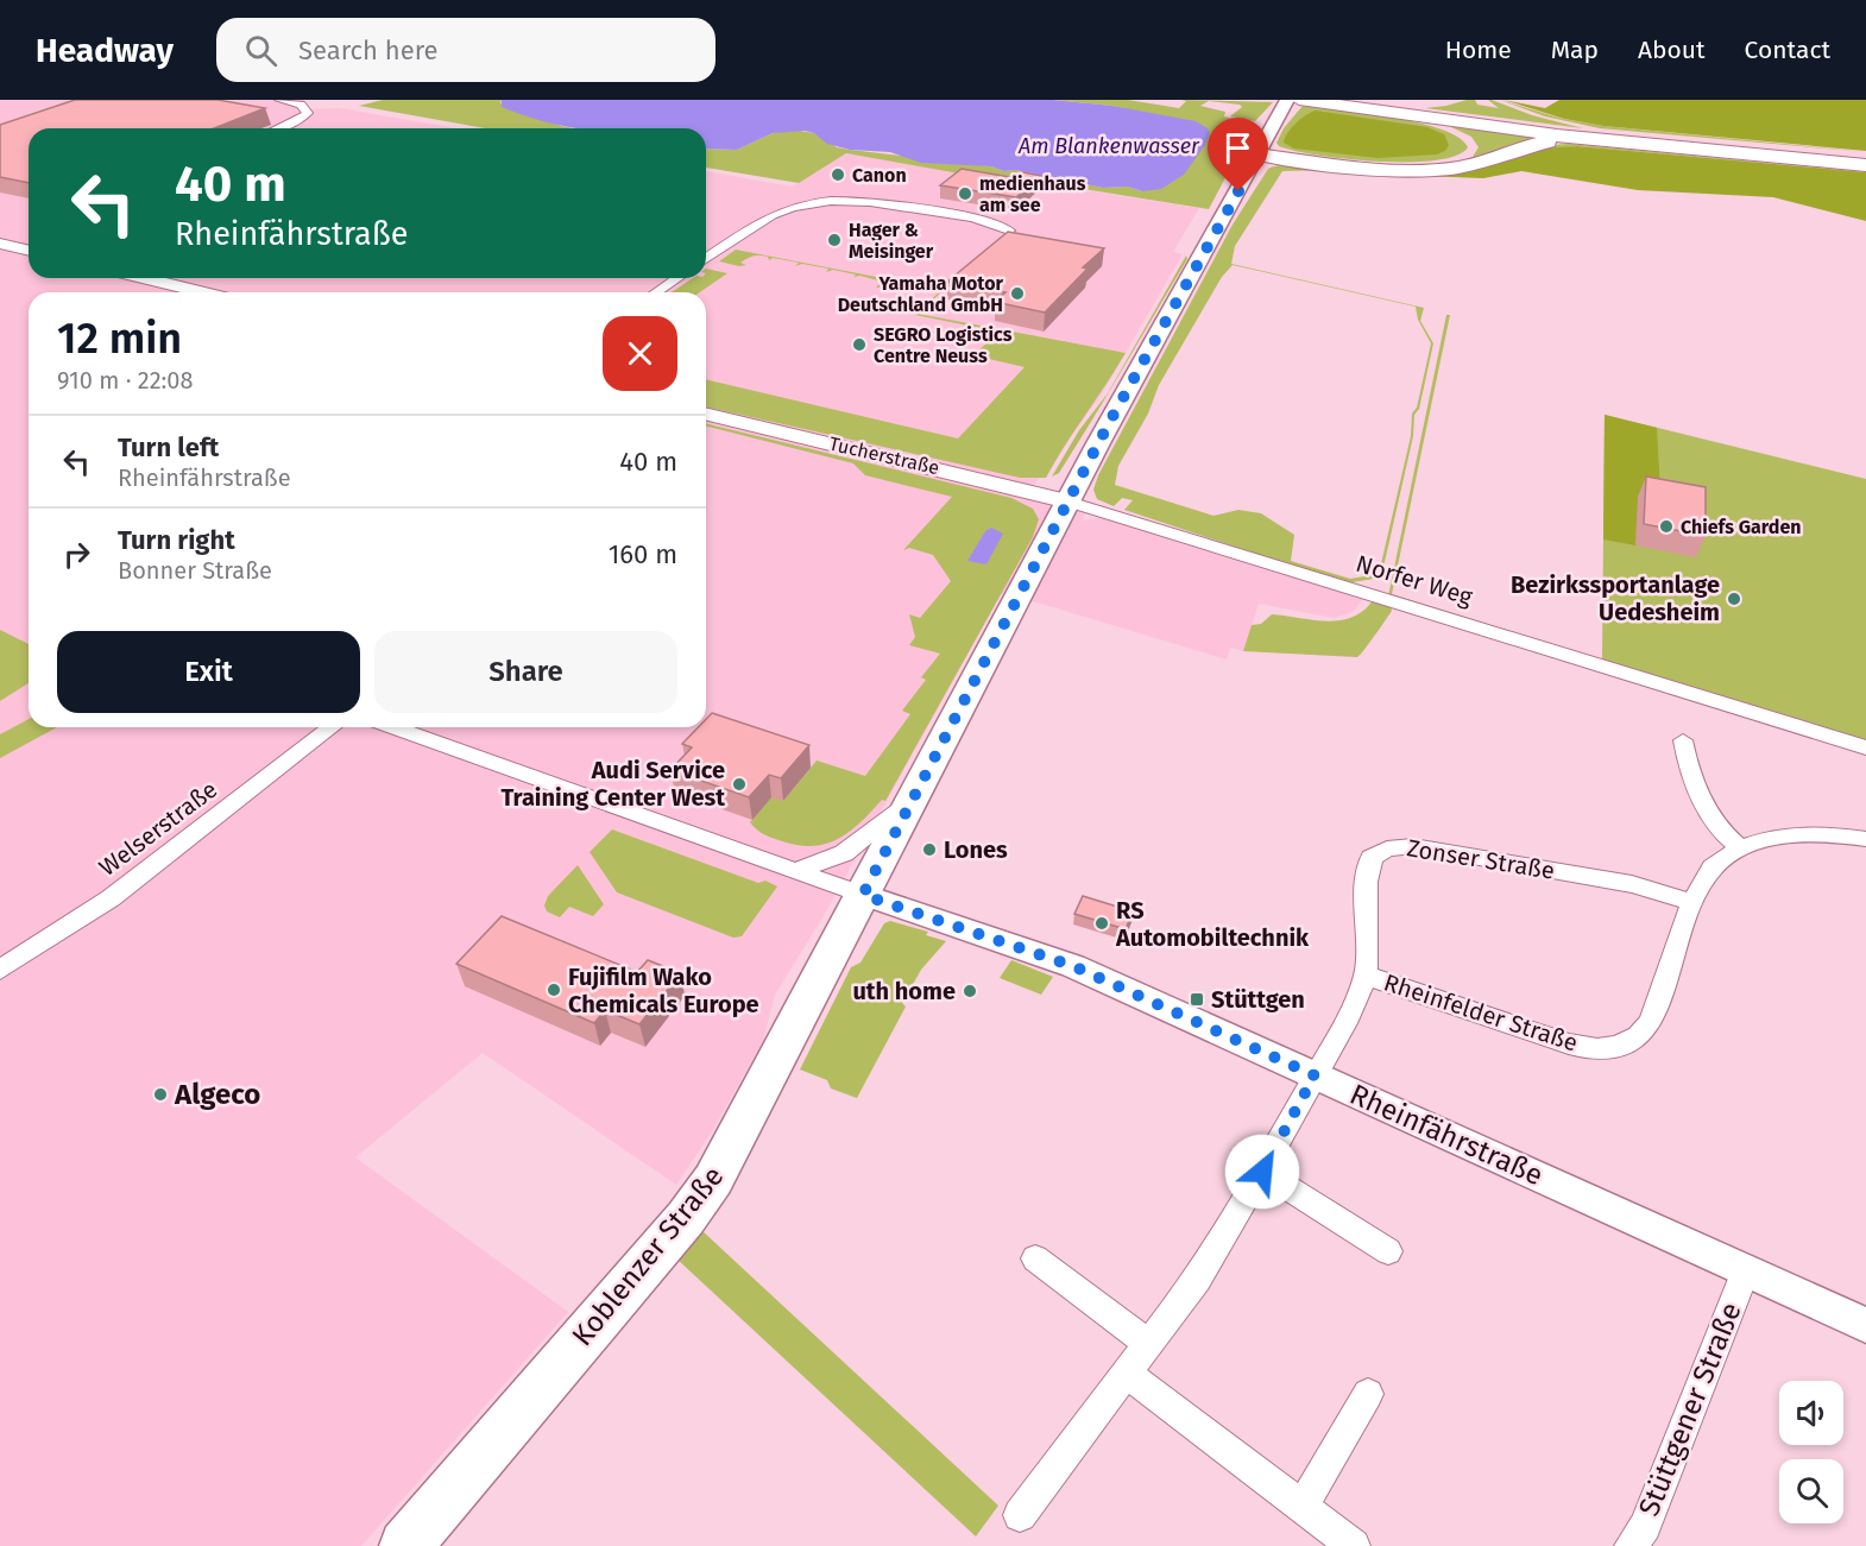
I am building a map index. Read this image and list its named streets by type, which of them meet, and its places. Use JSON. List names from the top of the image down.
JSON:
{
  "streets": {
    "main road": ["Tucherstraße", "Koblenzer Straße"],
    "street": [
      "Norfer Weg",
      "Welserstraße",
      "Zonser Straße",
      "Rheinfelder Straße",
      "Rheinfährstraße",
      "Stüttgener Straße"
    ]
  },
  "crossings": [
    ["Tucherstraße", "Norfer Weg"],
    ["Tucherstraße", "Koblenzer Straße"],
    ["Norfer Weg", "Koblenzer Straße"],
    ["Zonser Straße", "Rheinfelder Straße"],
    ["Zonser Straße", "Rheinfährstraße"],
    ["Rheinfährstraße", "Koblenzer Straße"],
    ["Rheinfährstraße", "Stüttgener Straße"]
  ],
  "water": ["Am Blankenwasser"],
  "places": {
    "other": [
      "Canon",
      "medienhaus am see",
      "Hager & Meisinger",
      "Yamaha Motor Deutschland GmbH",
      "SEGRO Logistics Centre Neuss",
      "Chiefs Garden",
      "Bezirkssportanlage Uedesheim",
      "Audi Service Training Center West",
      "Lones",
      "RS Automobiltechnik",
      "Fujifilm Wako Chemicals Europe",
      "uth home",
      "Algeco"
    ],
    "transit": ["Stüttgen"]
  },
  "page": {
    "header": "Headway",
    "search": "Search here",
    "nav": [
      "Home",
      "Map",
      "About",
      "Contact"
    ],
    "turn": ["40 m", "Rheinfährstraße"],
    "heading": ["12 min", "910 m · 22:08"],
    "list": [
      {
        "name": "Turn left",
        "note": "Rheinfährstraße",
        "value": "40 m"
      },
      {
        "name": "Turn right",
        "note": "Bonner Straße",
        "value": "160 m"
      }
    ],
    "buttons": ["Exit", "Share"]
  }
}
